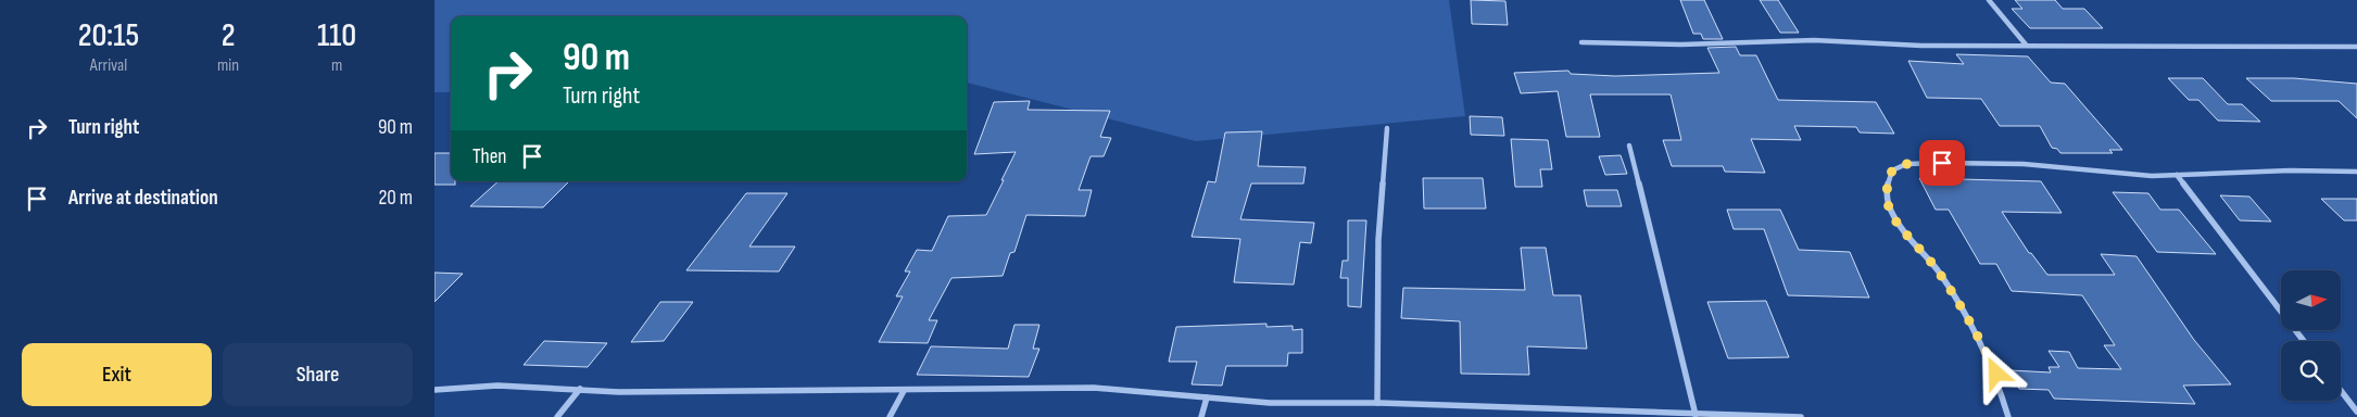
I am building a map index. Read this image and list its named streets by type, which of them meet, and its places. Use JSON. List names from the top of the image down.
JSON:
{
  "north": "right",
  "page": {
    "eta": [
      "20:15",
      "Arrival",
      "2",
      "min",
      "110",
      "m"
    ],
    "turn": ["90 m", "Turn right"],
    "list": [
      {
        "name": "Turn right",
        "value": "90 m"
      },
      {
        "name": "Arrive at destination",
        "value": "20 m"
      }
    ],
    "then": "Then",
    "buttons": ["Exit", "Share"]
  }
}
